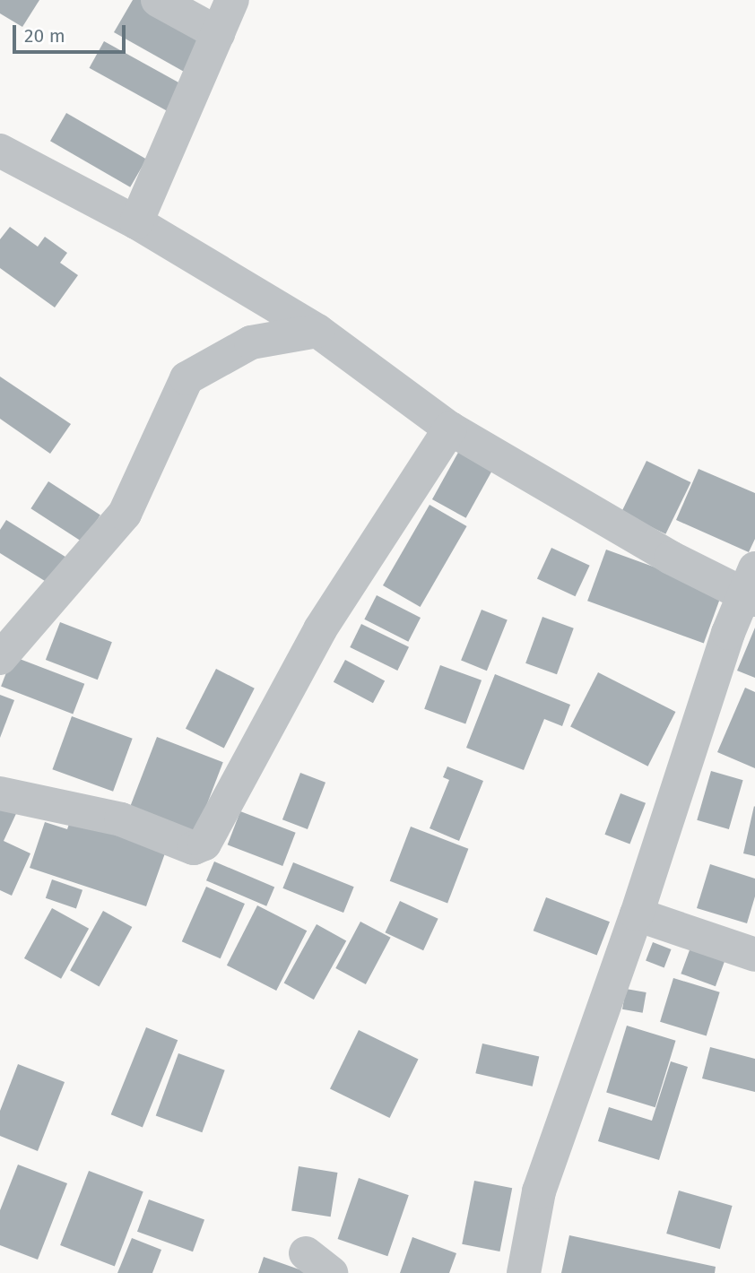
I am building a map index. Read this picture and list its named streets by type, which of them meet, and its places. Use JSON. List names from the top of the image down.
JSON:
{
  "scale_bar": "20 m"
}
